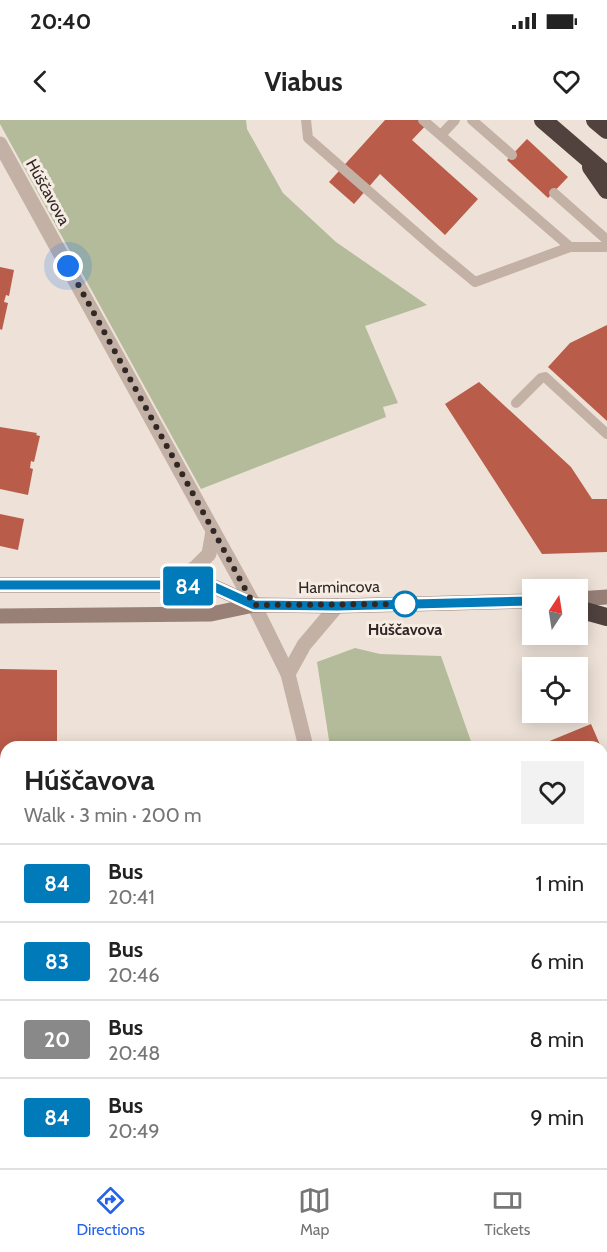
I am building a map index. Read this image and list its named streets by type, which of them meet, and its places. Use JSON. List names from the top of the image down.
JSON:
{
  "streets": {
    "street": ["Húščavova", "Harmincova"]
  },
  "crossings": [
    ["Húščavova", "Harmincova"]
  ],
  "places": ["Húščavova"],
  "lines": ["bus line 84"],
  "north": "top",
  "page": {
    "status": "20:40",
    "header": "Viabus",
    "on_map": "84",
    "heading": ["Húščavova", "Walk · 3 min · 200 m"],
    "list": [
      {
        "mark": "84",
        "name": "Bus",
        "note": "20:41",
        "value": "1 min"
      },
      {
        "mark": "83",
        "name": "Bus",
        "note": "20:46",
        "value": "6 min"
      },
      {
        "mark": "20",
        "name": "Bus",
        "note": "20:48",
        "value": "8 min"
      },
      {
        "mark": "84",
        "name": "Bus",
        "note": "20:49",
        "value": "9 min"
      }
    ],
    "tabs": ["Directions", "Map", "Tickets"]
  }
}
